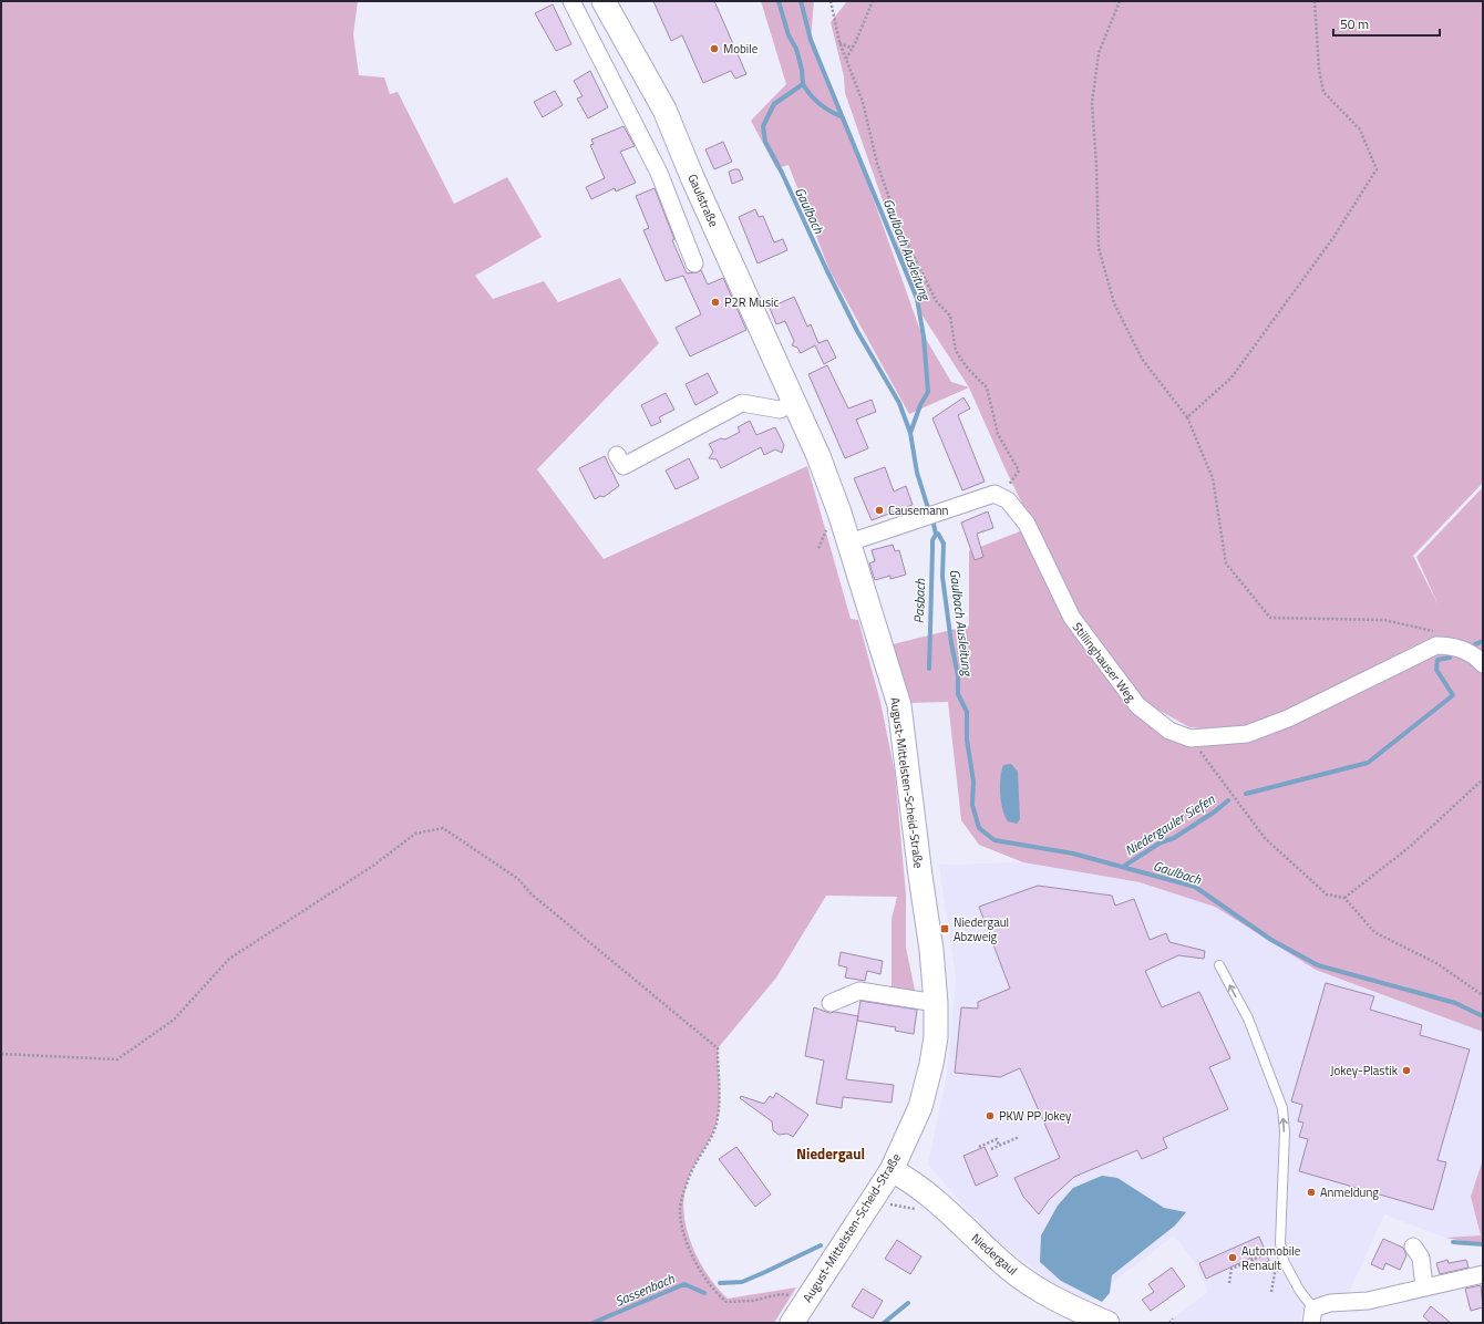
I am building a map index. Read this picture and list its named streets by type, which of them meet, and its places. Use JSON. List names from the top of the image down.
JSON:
{
  "streets": {
    "main road": ["Gaulstraße", "August-Mittelsten-Scheid-Straße", "Niedergaul"],
    "street": ["Stillinghauser Weg"]
  },
  "crossings": [
    ["Gaulstraße", "August-Mittelsten-Scheid-Straße"],
    ["August-Mittelsten-Scheid-Straße", "Niedergaul"]
  ],
  "districts": ["Niedergaul"],
  "water": [
    "Gaulbach",
    "Gaulbach Ausleitung",
    "Pasbach",
    "Niedergauler Siefen",
    "Sassenbach"
  ],
  "places": {
    "other": [
      "Mobile",
      "P2R Music",
      "Causemann",
      "Jokey-Plastik",
      "PKW PP Jokey",
      "Anmeldung",
      "Automobile Renault"
    ],
    "transit": ["Niedergaul Abzweig"]
  },
  "scale_bar": "50 m"
}
